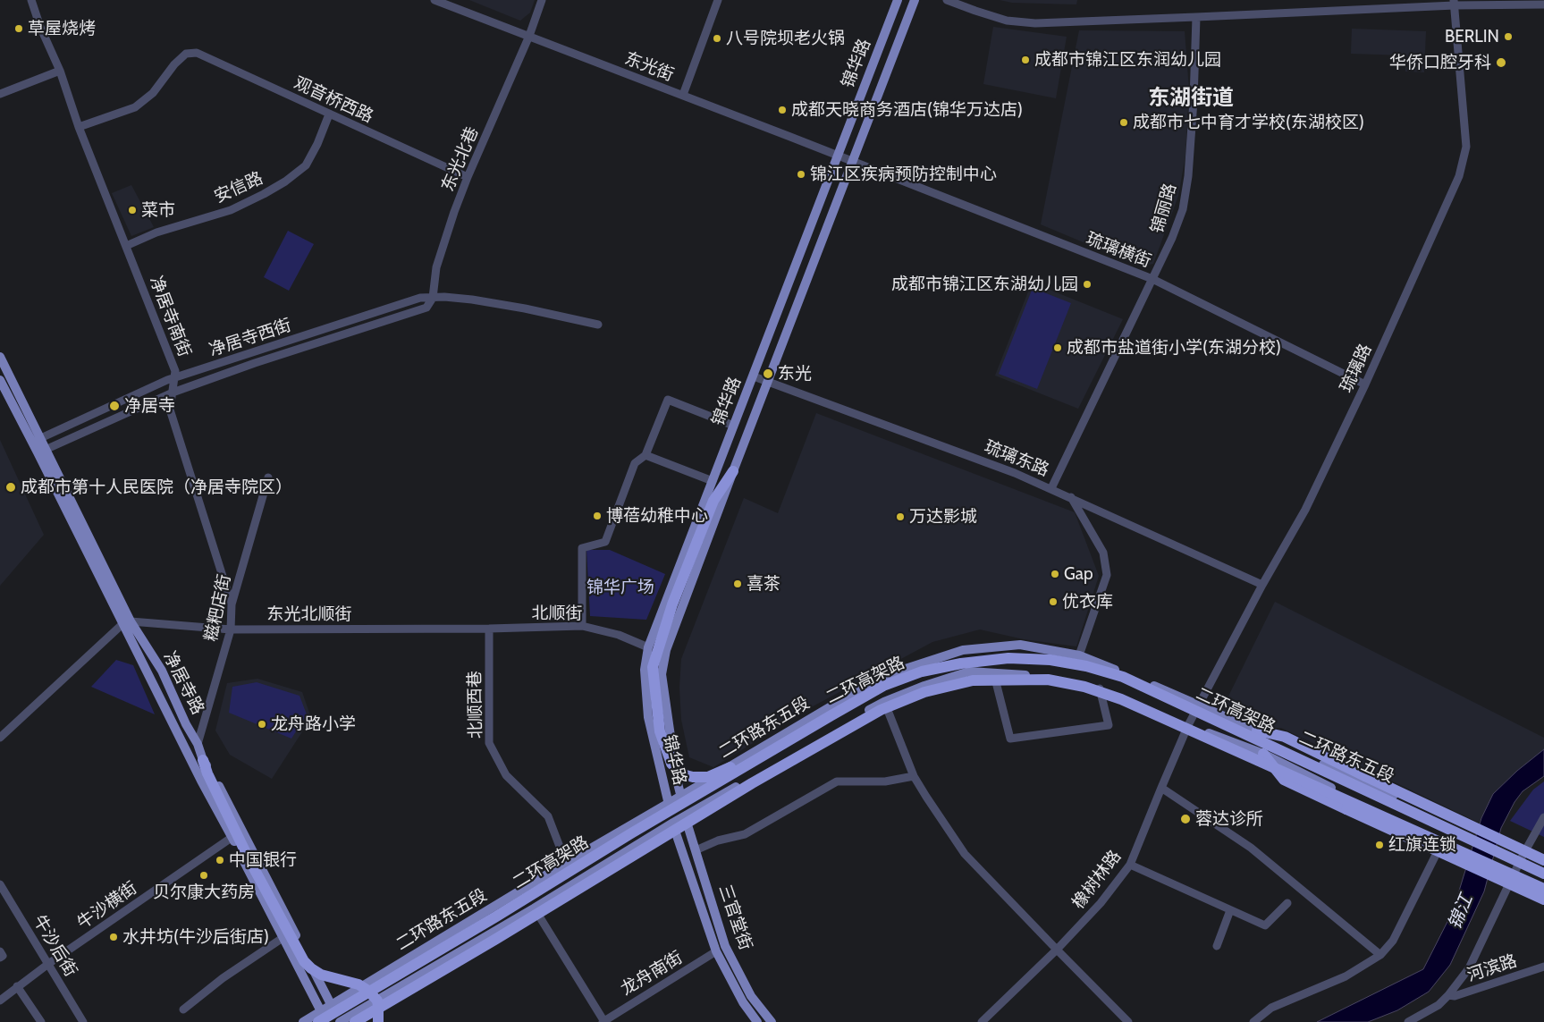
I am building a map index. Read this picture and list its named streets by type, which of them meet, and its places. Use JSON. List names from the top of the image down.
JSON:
{
  "streets": {
    "highway": ["二环高架路"],
    "main road": [
      "锦华路",
      "净居寺路",
      "二环路东五段",
      "三官堂街"
    ],
    "street": [
      "东光街",
      "观音桥西路",
      "东光北巷",
      "安信路",
      "锦丽路",
      "琉璃横街",
      "净居寺南街",
      "净居寺西街",
      "琉璃路",
      "琉璃东路",
      "糍粑店街",
      "北顺街",
      "东光北顺街",
      "北顺西巷",
      "橡树林路",
      "牛沙横街",
      "牛沙后街",
      "河滨路",
      "龙舟南街"
    ]
  },
  "crossings": [
    ["锦华路", "东光街"],
    ["锦华路", "琉璃横街"],
    ["锦华路", "琉璃东路"],
    ["锦华路", "北顺街"],
    ["锦华路", "二环路东五段"],
    ["锦华路", "三官堂街"],
    ["东光街", "东光北巷"],
    ["东光街", "琉璃横街"],
    ["观音桥西路", "东光北巷"],
    ["观音桥西路", "安信路"],
    ["观音桥西路", "净居寺南街"],
    ["东光北巷", "净居寺西街"],
    ["安信路", "净居寺南街"],
    ["锦丽路", "琉璃横街"],
    ["锦丽路", "琉璃东路"],
    ["琉璃横街", "琉璃路"],
    ["净居寺南街", "净居寺西街"],
    ["净居寺南街", "糍粑店街"],
    ["净居寺西街", "净居寺路"],
    ["琉璃路", "琉璃东路"],
    ["琉璃路", "二环路东五段"],
    ["琉璃路", "橡树林路"],
    ["糍粑店街", "东光北顺街"],
    ["糍粑店街", "净居寺路"],
    ["北顺街", "东光北顺街"],
    ["北顺街", "北顺西巷"],
    ["东光北顺街", "净居寺路"],
    ["东光北顺街", "北顺西巷"],
    ["二环高架路", "净居寺路"],
    ["二环高架路", "二环路东五段"],
    ["净居寺路", "二环路东五段"],
    ["净居寺路", "牛沙横街"],
    ["北顺西巷", "二环路东五段"],
    ["二环路东五段", "橡树林路"],
    ["二环路东五段", "三官堂街"],
    ["牛沙横街", "牛沙后街"],
    ["三官堂街", "龙舟南街"]
  ],
  "districts": ["东湖街道"],
  "water": ["锦江"],
  "parks": ["锦华广场"],
  "places": [
    "草屋烧烤",
    "BERLIN",
    "八号院坝老火锅",
    "成都市锦江区东润幼儿园",
    "华侨口腔牙科",
    "成都天晓商务酒店(锦华万达店)",
    "成都市七中育才学校(东湖校区)",
    "锦江区疾病预防控制中心",
    "菜市",
    "成都市锦江区东湖幼儿园",
    "成都市盐道街小学(东湖分校)",
    "东光",
    "净居寺",
    "成都市第十人民医院（净居寺院区）",
    "博蓓幼稚中心",
    "万达影城",
    "Gap",
    "喜茶",
    "优衣库",
    "龙舟路小学",
    "蓉达诊所",
    "红旗连锁",
    "中国银行",
    "贝尔康大药房",
    "水井坊(牛沙后街店)"
  ]
}
